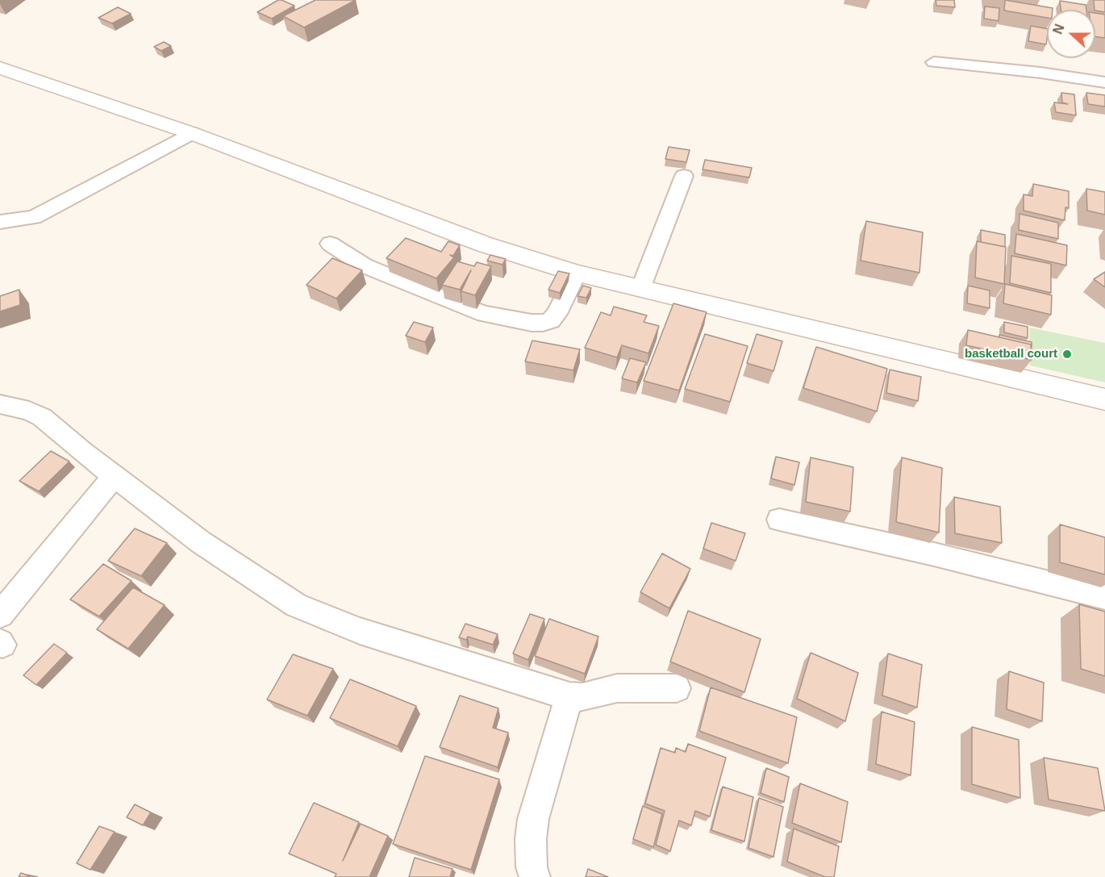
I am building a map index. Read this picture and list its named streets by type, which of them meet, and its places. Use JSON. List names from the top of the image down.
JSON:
{
  "places": ["basketball court"],
  "north": "left"
}
